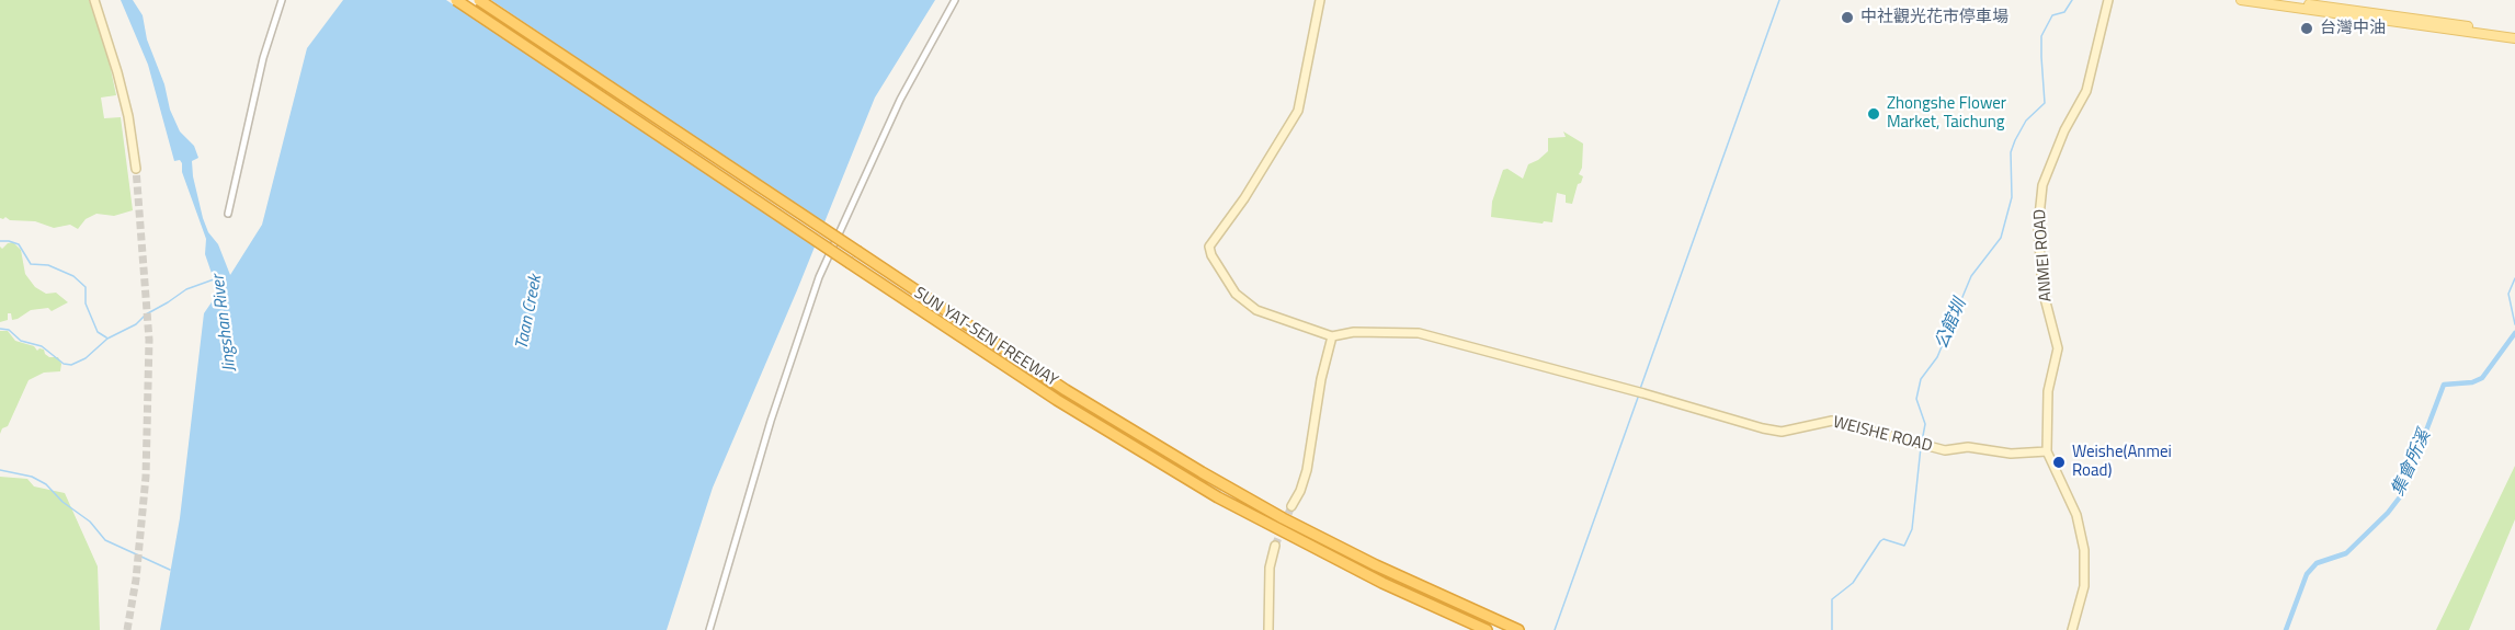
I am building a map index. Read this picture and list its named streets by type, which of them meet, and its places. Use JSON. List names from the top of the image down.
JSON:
{
  "streets": {
    "highway": ["SUN YAT-SEN FREEWAY"],
    "street": ["ANMEI ROAD", "WEISHE ROAD"]
  },
  "crossings": [
    ["ANMEI ROAD", "WEISHE ROAD"]
  ],
  "water": [
    "Taan Creek",
    "Jingshan River",
    "公館圳",
    "集會所溪"
  ],
  "places": [
    "中社觀光花市停車場",
    "台灣中油",
    "Zhongshe Flower Market, Taichung",
    "Weishe(Anmei Road)"
  ]
}
